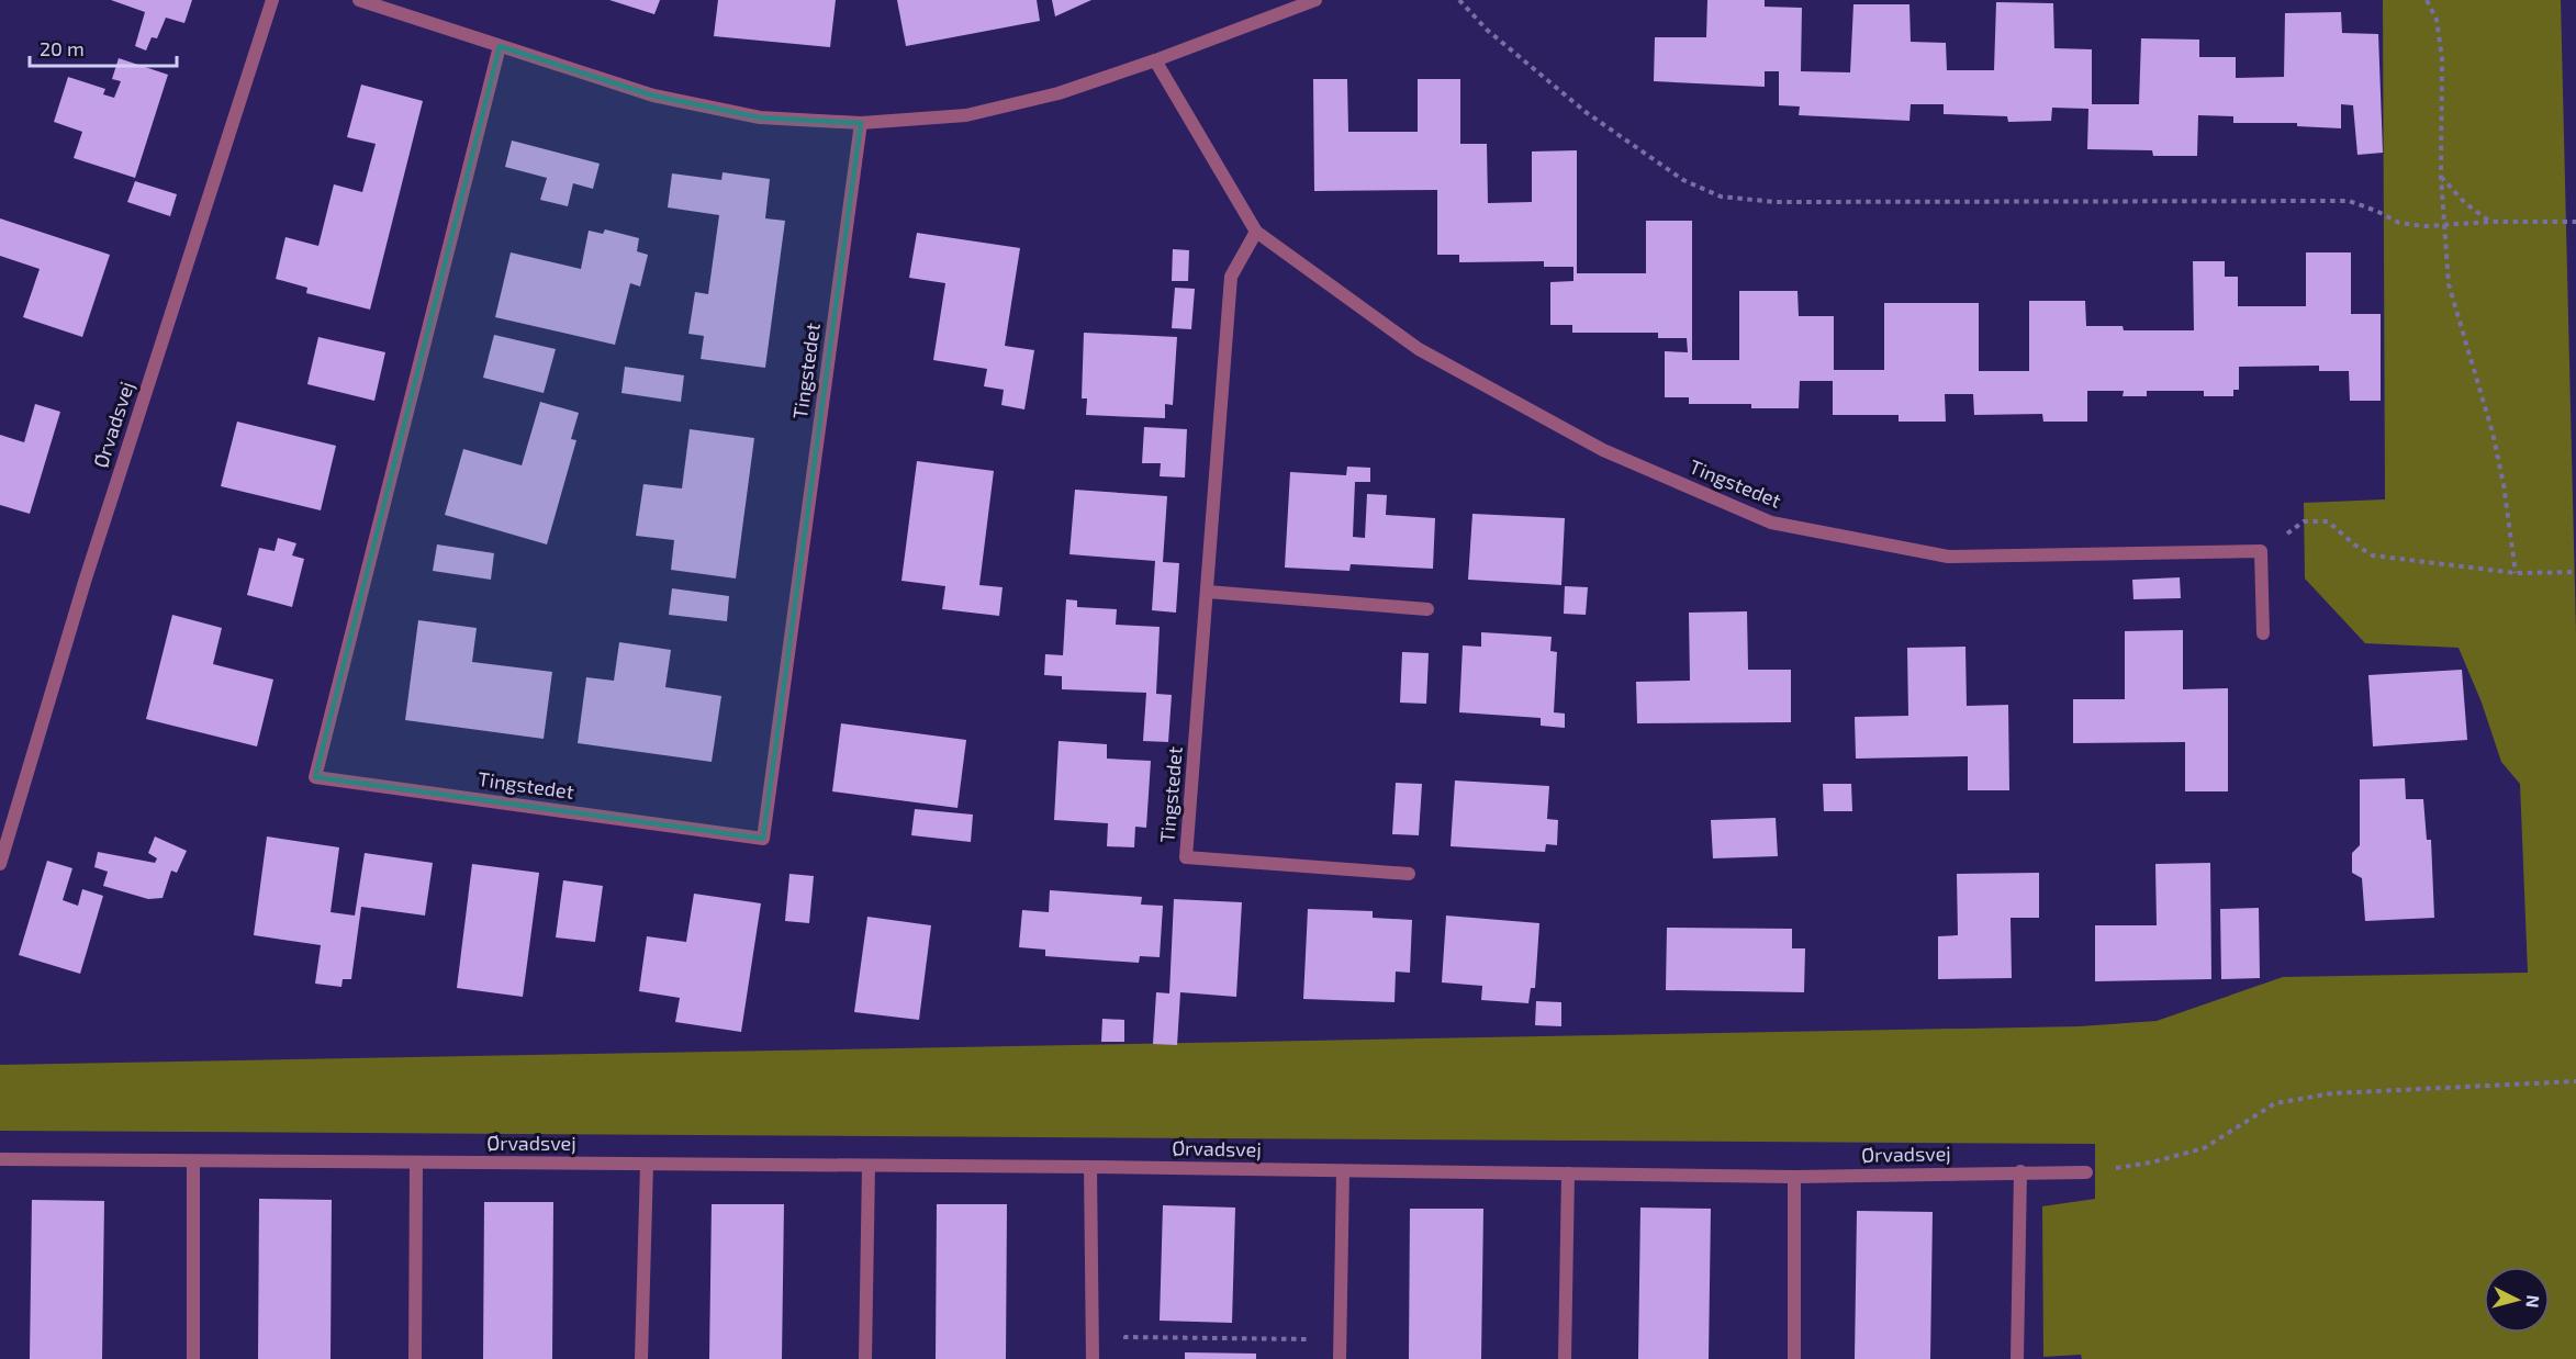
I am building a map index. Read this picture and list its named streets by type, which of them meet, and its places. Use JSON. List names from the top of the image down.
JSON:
{
  "streets": {
    "street": ["Tingstedet", "Ørvadsvej"]
  },
  "scale_bar": "20 m",
  "north": "right"
}
